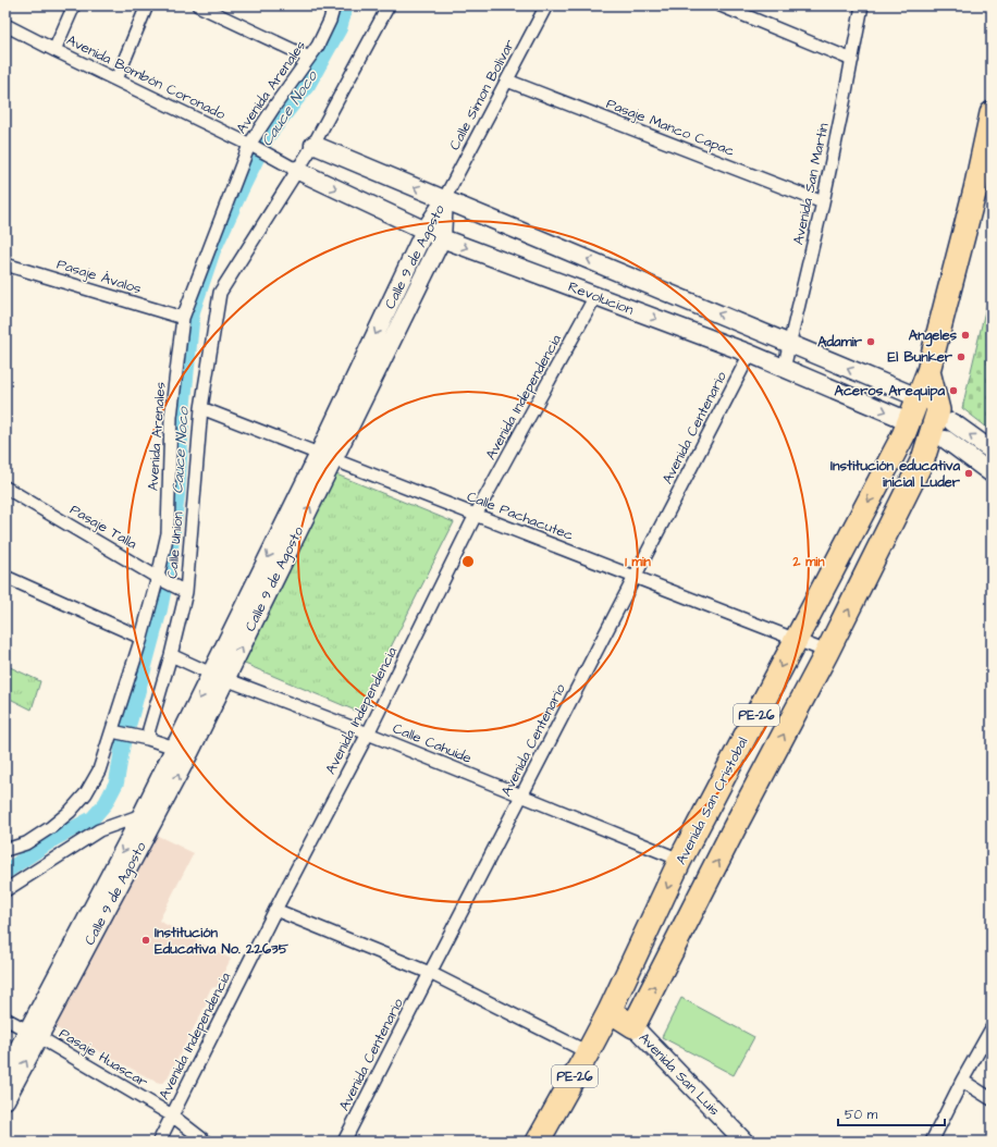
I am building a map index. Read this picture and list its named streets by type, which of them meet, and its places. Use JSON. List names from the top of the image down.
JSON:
{
  "streets": {
    "highway": ["PE-26", "Avenida San Cristobal", "Avenida San Luis"],
    "street": [
      "Avenida Bombón Coronado",
      "Avenida Arenales",
      "Calle Simon Bolivar",
      "Pasaje Manco Capac",
      "Avenida San Martin",
      "Calle 9 de Agosto",
      "Pasaje Ávalos",
      "Revolucion",
      "Avenida Independencia",
      "Avenida Centenario",
      "Calle Pachacutec",
      "Pasaje Talla",
      "Calle Union",
      "Calle Cahuide",
      "Pasaje Huascar"
    ]
  },
  "crossings": [
    ["Avenida Bombón Coronado", "Avenida Arenales"],
    ["Avenida Bombón Coronado", "Revolucion"],
    ["Avenida Bombón Coronado", "Calle Union"],
    ["Avenida Arenales", "Pasaje Ávalos"],
    ["Avenida Arenales", "Pasaje Talla"],
    ["Calle Simon Bolivar", "Pasaje Manco Capac"],
    ["Calle Simon Bolivar", "Calle 9 de Agosto"],
    ["Pasaje Manco Capac", "Avenida San Martin"],
    ["Avenida San Martin", "Revolucion"],
    ["Calle 9 de Agosto", "Revolucion"],
    ["Calle 9 de Agosto", "Calle Pachacutec"],
    ["Calle 9 de Agosto", "Calle Cahuide"],
    ["Calle 9 de Agosto", "Pasaje Huascar"],
    ["Revolucion", "Avenida Independencia"],
    ["Revolucion", "Avenida Centenario"],
    ["Revolucion", "Calle Union"],
    ["Revolucion", "Avenida San Cristobal"],
    ["Avenida Independencia", "Calle Pachacutec"],
    ["Avenida Independencia", "Calle Cahuide"],
    ["Avenida Independencia", "Pasaje Huascar"],
    ["Avenida Centenario", "Calle Pachacutec"],
    ["Avenida Centenario", "Calle Cahuide"],
    ["Calle Pachacutec", "Calle Union"],
    ["Calle Pachacutec", "Avenida San Cristobal"],
    ["Pasaje Talla", "Calle Union"],
    ["Calle Union", "Calle Cahuide"],
    ["Calle Cahuide", "Avenida San Cristobal"],
    ["Avenida San Cristobal", "Avenida San Luis"]
  ],
  "water": ["Cauce Noco"],
  "places": [
    "Angeles",
    "Adamir",
    "El Bunker",
    "Aceros Arequipa",
    "Institución educativa inicial Luder",
    "Institución Educativa No. 22635"
  ],
  "scale_bar": "50 m",
  "rings": ["1 min", "2 min"]
}
